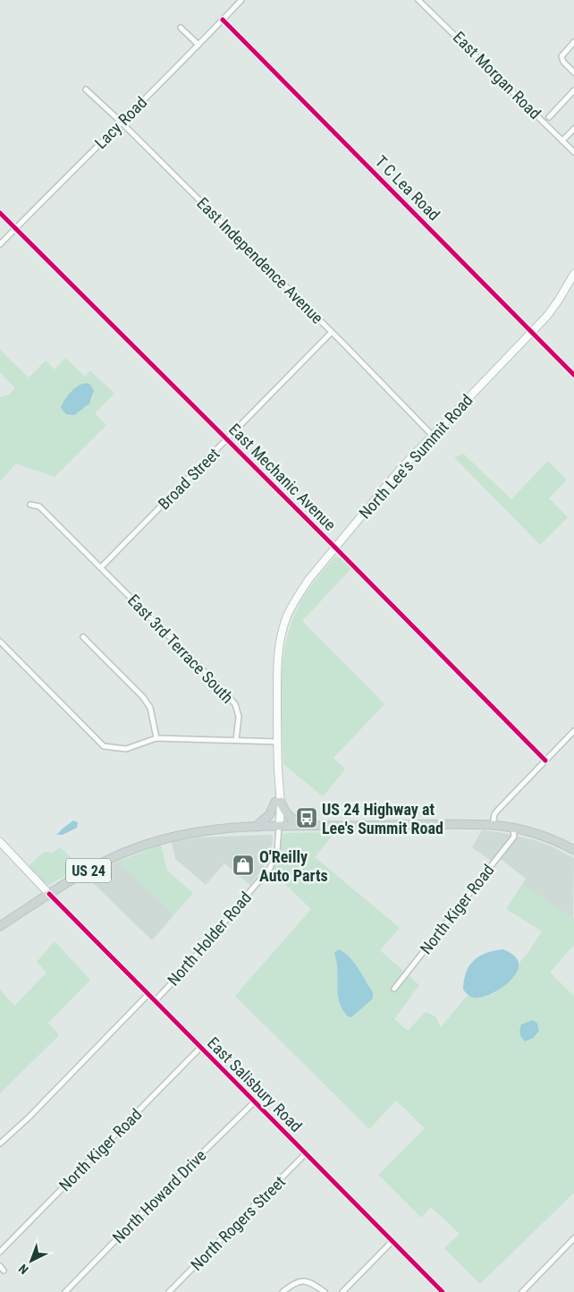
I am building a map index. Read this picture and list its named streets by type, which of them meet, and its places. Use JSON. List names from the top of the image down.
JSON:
{
  "streets": {
    "main road": ["North Lee's Summit Road", "US 24", "East Salisbury Road"],
    "street": [
      "East Morgan Road",
      "Lacy Road",
      "T C Lea Road",
      "East Independence Avenue",
      "East Mechanic Avenue",
      "Broad Street",
      "East 3rd Terrace South",
      "North Kiger Road",
      "North Holder Road",
      "North Howard Drive",
      "North Rogers Street"
    ]
  },
  "crossings": [
    ["Lacy Road", "T C Lea Road"],
    ["Lacy Road", "East Independence Avenue"],
    ["Lacy Road", "East Mechanic Avenue"],
    ["T C Lea Road", "North Lee's Summit Road"],
    ["East Independence Avenue", "North Lee's Summit Road"],
    ["East Independence Avenue", "Broad Street"],
    ["North Lee's Summit Road", "East Mechanic Avenue"],
    ["North Lee's Summit Road", "US 24"],
    ["North Lee's Summit Road", "North Holder Road"],
    ["East Mechanic Avenue", "Broad Street"],
    ["Broad Street", "East 3rd Terrace South"],
    ["US 24", "North Kiger Road"],
    ["US 24", "North Holder Road"],
    ["US 24", "East Salisbury Road"],
    ["North Kiger Road", "East Salisbury Road"],
    ["North Holder Road", "East Salisbury Road"],
    ["East Salisbury Road", "North Howard Drive"],
    ["East Salisbury Road", "North Rogers Street"]
  ],
  "places": {
    "bus stop": ["US 24 Highway at Lee's Summit Road"],
    "shop": ["O'Reilly Auto Parts"]
  },
  "north": "bottom left"
}
